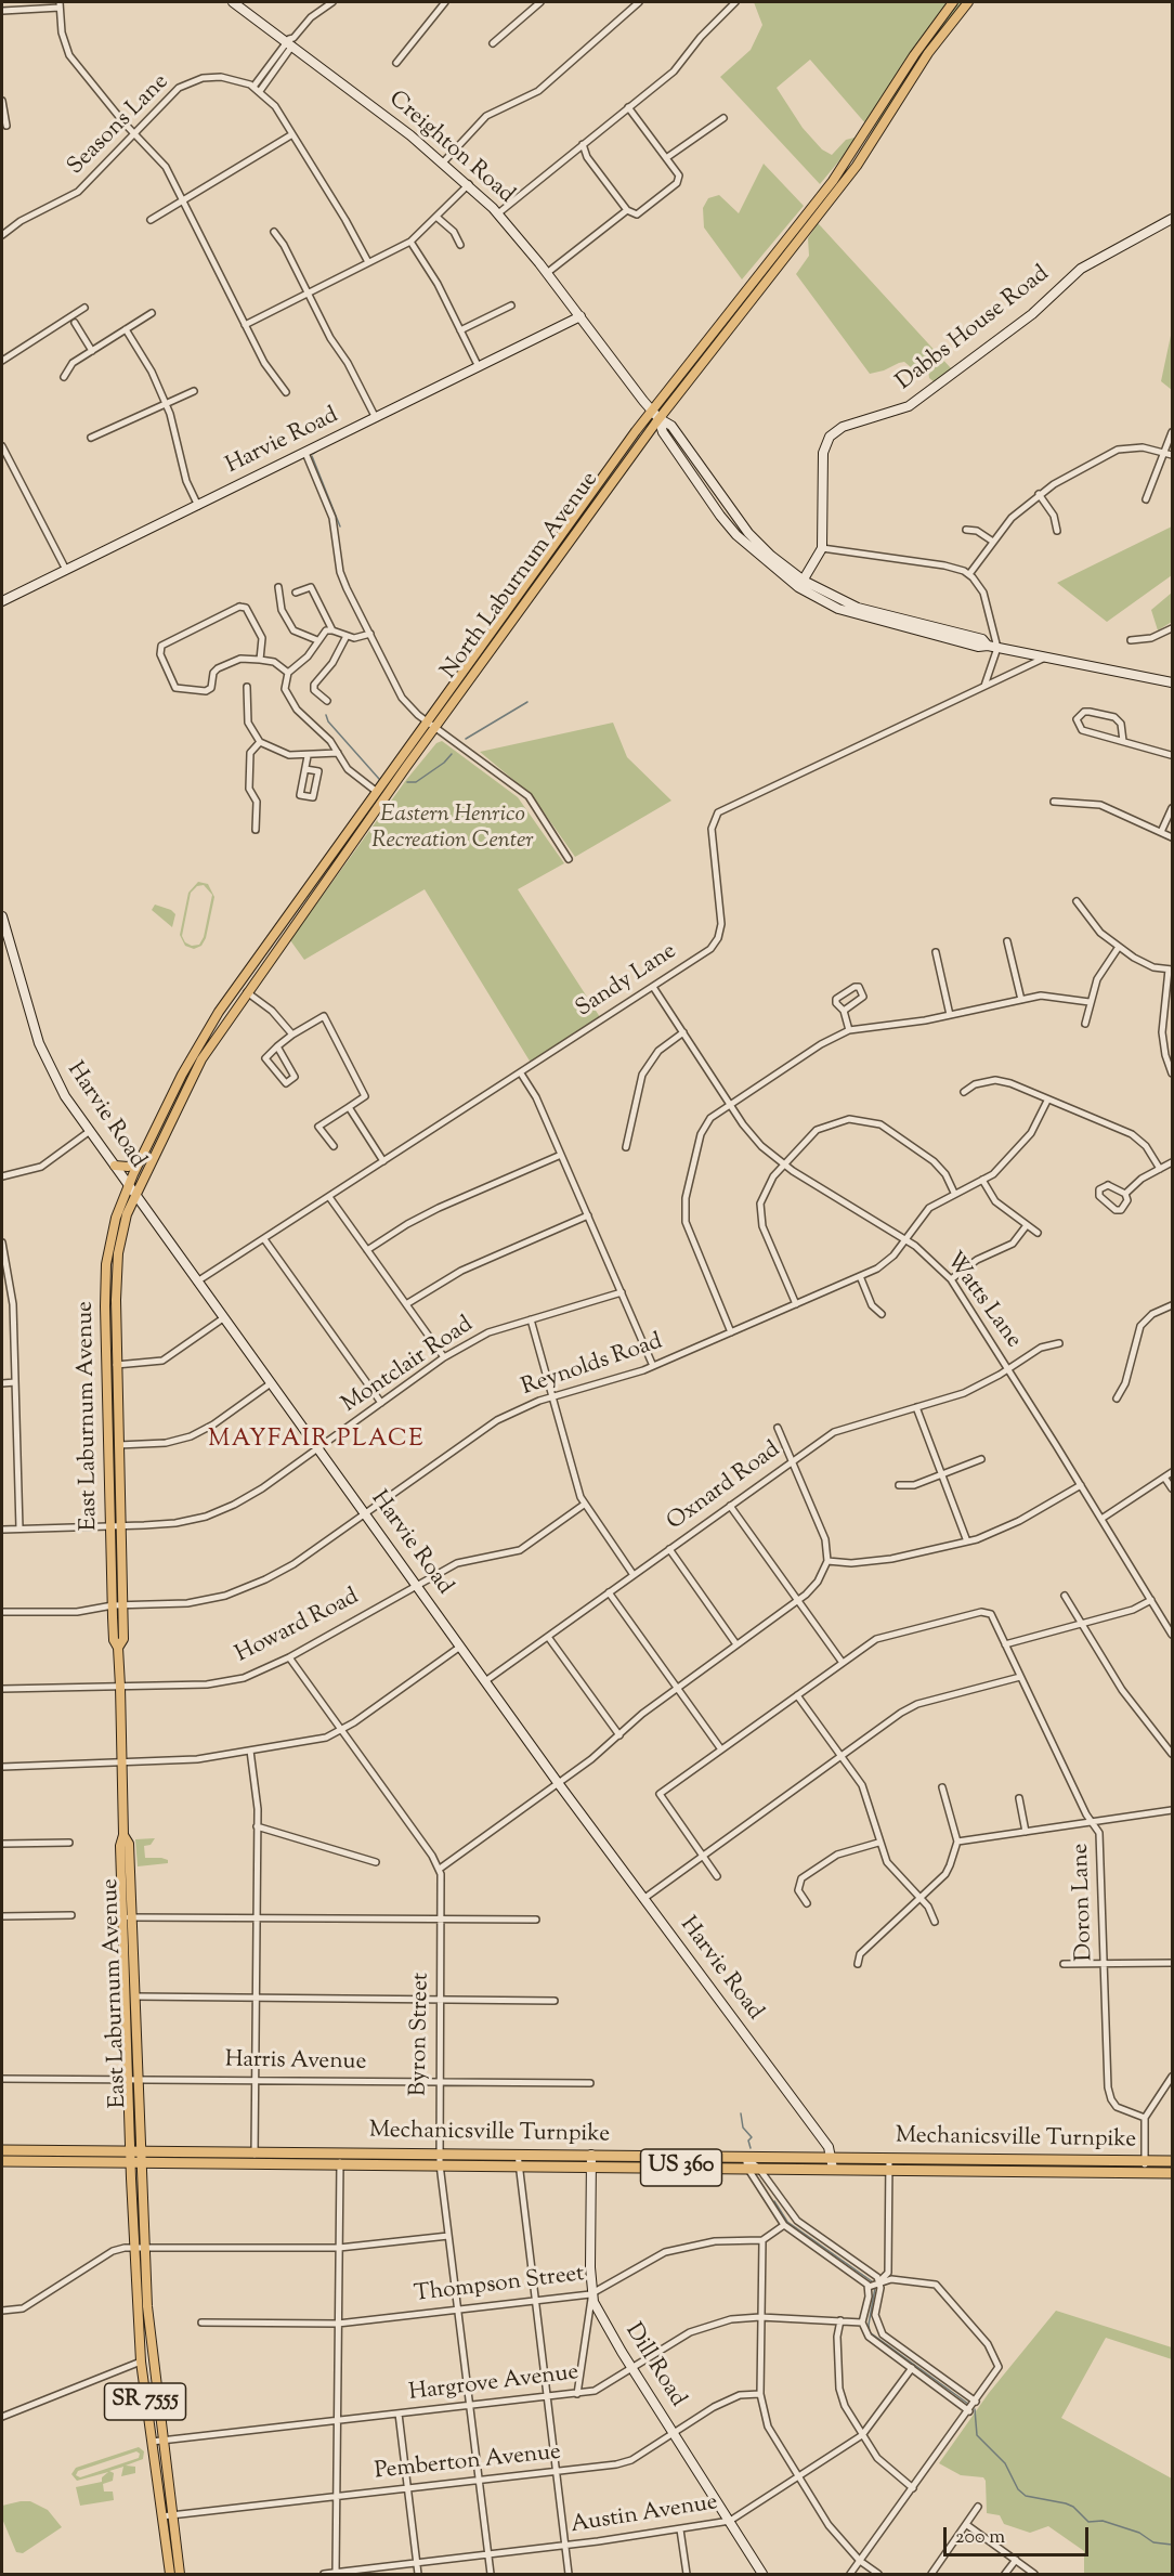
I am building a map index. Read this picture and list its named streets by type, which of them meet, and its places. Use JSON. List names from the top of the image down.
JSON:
{
  "streets": {
    "highway": ["Mechanicsville Turnpike", "US 360"],
    "main road": ["North Laburnum Avenue", "East Laburnum Avenue", "SR 7555"],
    "street": [
      "Seasons Lane",
      "Creighton Road",
      "Dabbs House Road",
      "Harvie Road",
      "Sandy Lane",
      "Watts Lane",
      "Montclair Road",
      "Reynolds Road",
      "Oxnard Road",
      "Howard Road",
      "Doron Lane",
      "Byron Street",
      "Harris Avenue",
      "Thompson Street",
      "Dill Road",
      "Hargrove Avenue",
      "Pemberton Avenue",
      "Austin Avenue"
    ]
  },
  "crossings": [
    ["Creighton Road", "Dabbs House Road"],
    ["Creighton Road", "Harvie Road"],
    ["Creighton Road", "North Laburnum Avenue"],
    ["Creighton Road", "Sandy Lane"],
    ["Harvie Road", "North Laburnum Avenue"],
    ["Harvie Road", "Sandy Lane"],
    ["Harvie Road", "Montclair Road"],
    ["Harvie Road", "Reynolds Road"],
    ["Harvie Road", "East Laburnum Avenue"],
    ["Harvie Road", "Oxnard Road"],
    ["Harvie Road", "Howard Road"],
    ["Harvie Road", "Mechanicsville Turnpike"],
    ["North Laburnum Avenue", "East Laburnum Avenue"],
    ["Sandy Lane", "Watts Lane"],
    ["Watts Lane", "Reynolds Road"],
    ["Watts Lane", "Oxnard Road"],
    ["Montclair Road", "East Laburnum Avenue"],
    ["Reynolds Road", "East Laburnum Avenue"],
    ["East Laburnum Avenue", "Howard Road"],
    ["East Laburnum Avenue", "Harris Avenue"],
    ["East Laburnum Avenue", "Mechanicsville Turnpike"],
    ["Byron Street", "Harris Avenue"],
    ["Byron Street", "Mechanicsville Turnpike"],
    ["Byron Street", "Thompson Street"],
    ["Byron Street", "Hargrove Avenue"],
    ["Byron Street", "Pemberton Avenue"],
    ["Byron Street", "Austin Avenue"],
    ["Mechanicsville Turnpike", "Dill Road"],
    ["Mechanicsville Turnpike", "SR 7555"],
    ["Thompson Street", "Dill Road"],
    ["Dill Road", "Hargrove Avenue"],
    ["Dill Road", "Pemberton Avenue"],
    ["Dill Road", "Austin Avenue"],
    ["Hargrove Avenue", "SR 7555"],
    ["SR 7555", "Pemberton Avenue"]
  ],
  "districts": ["MAYFAIR PLACE"],
  "parks": ["Eastern Henrico Recreation Center"],
  "scale_bar": "200 m"
}
